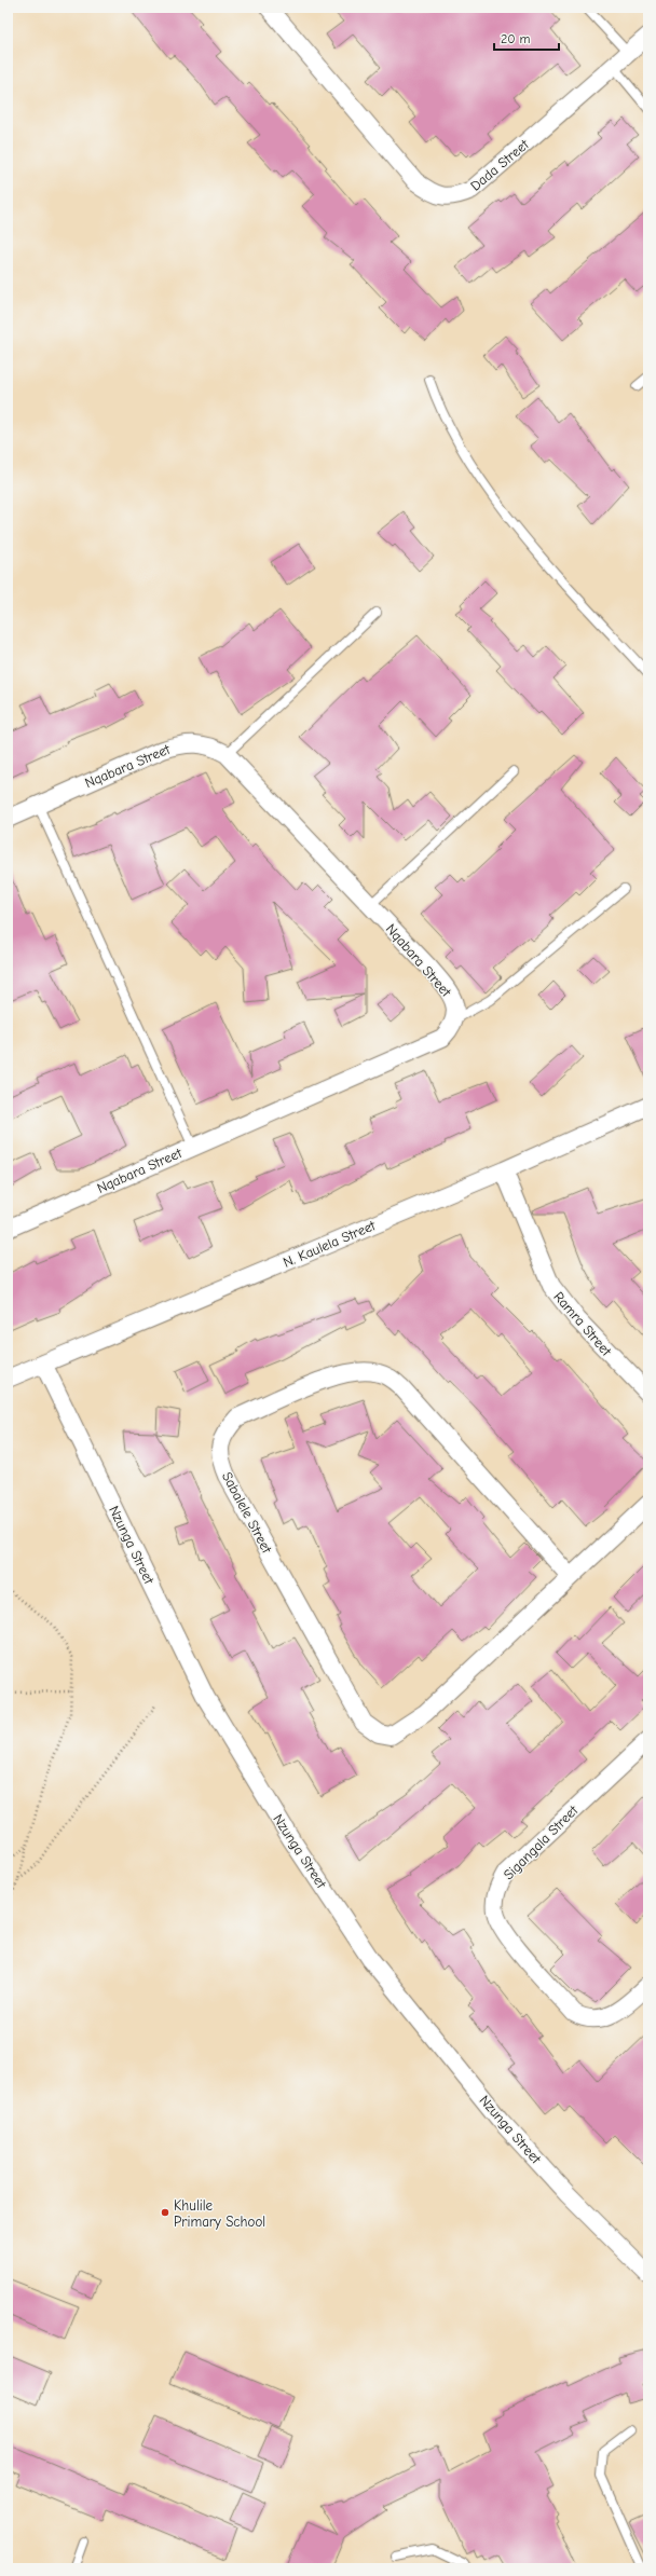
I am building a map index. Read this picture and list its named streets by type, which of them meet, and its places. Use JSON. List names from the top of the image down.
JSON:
{
  "streets": {
    "street": [
      "Dada Street",
      "Nqabara Street",
      "N. Kaulela Street",
      "Ramra Street",
      "Sabalele Street",
      "Nzunga Street",
      "Sigangala Street"
    ]
  },
  "crossings": [
    ["N. Kaulela Street", "Ramra Street"],
    ["N. Kaulela Street", "Nzunga Street"]
  ],
  "places": ["Khulile Primary School"],
  "scale_bar": "20 m"
}
